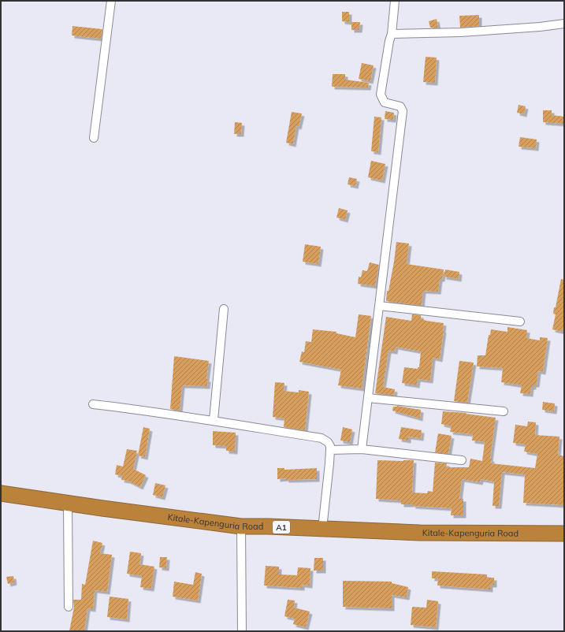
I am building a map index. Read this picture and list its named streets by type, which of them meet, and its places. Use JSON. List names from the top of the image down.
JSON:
{
  "streets": {
    "highway": ["Kitale-Kapenguria Road", "A1"]
  }
}
